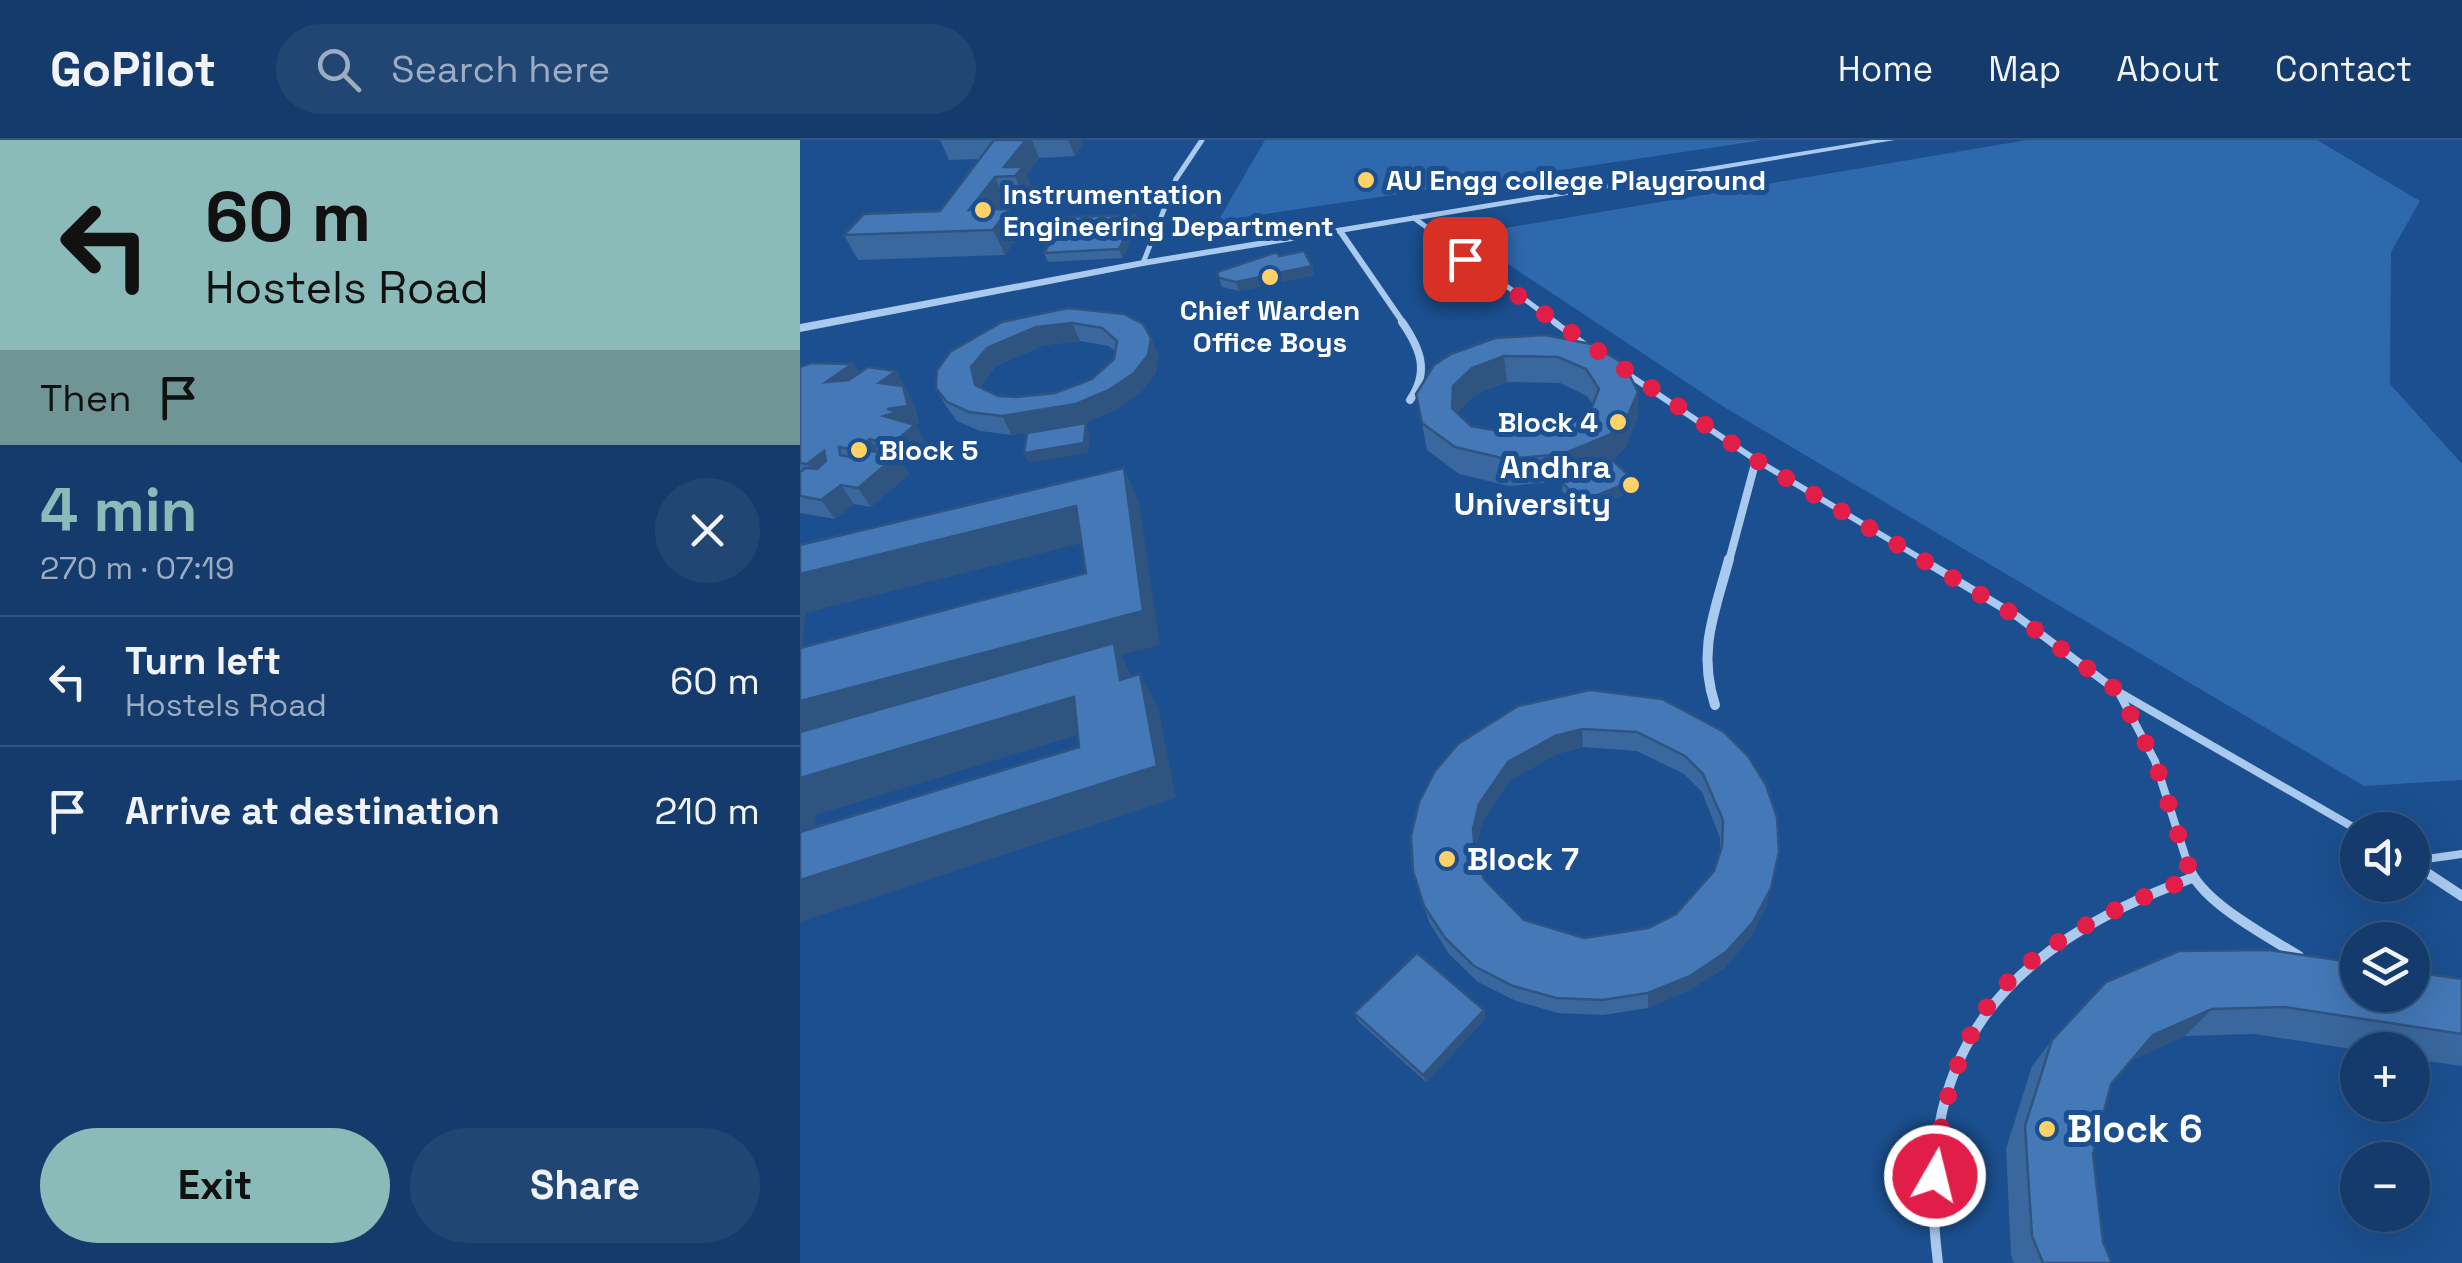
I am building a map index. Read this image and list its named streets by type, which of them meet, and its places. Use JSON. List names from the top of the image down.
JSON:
{
  "places": [
    "AU Engg college Playground",
    "Instrumentation Engineering Department",
    "Chief Warden Office Boys",
    "Block 4",
    "Block 5",
    "Andhra University",
    "Block 7",
    "Block 6"
  ],
  "page": {
    "header": "GoPilot",
    "search": "Search here",
    "nav": [
      "Home",
      "Map",
      "About",
      "Contact"
    ],
    "turn": ["60 m", "Hostels Road"],
    "then": "Then",
    "heading": ["4 min", "270 m · 07:19"],
    "list": [
      {
        "name": "Turn left",
        "note": "Hostels Road",
        "value": "60 m"
      },
      {
        "name": "Arrive at destination",
        "value": "210 m"
      }
    ],
    "map_buttons": ["+", "−"],
    "buttons": ["Exit", "Share"]
  }
}
